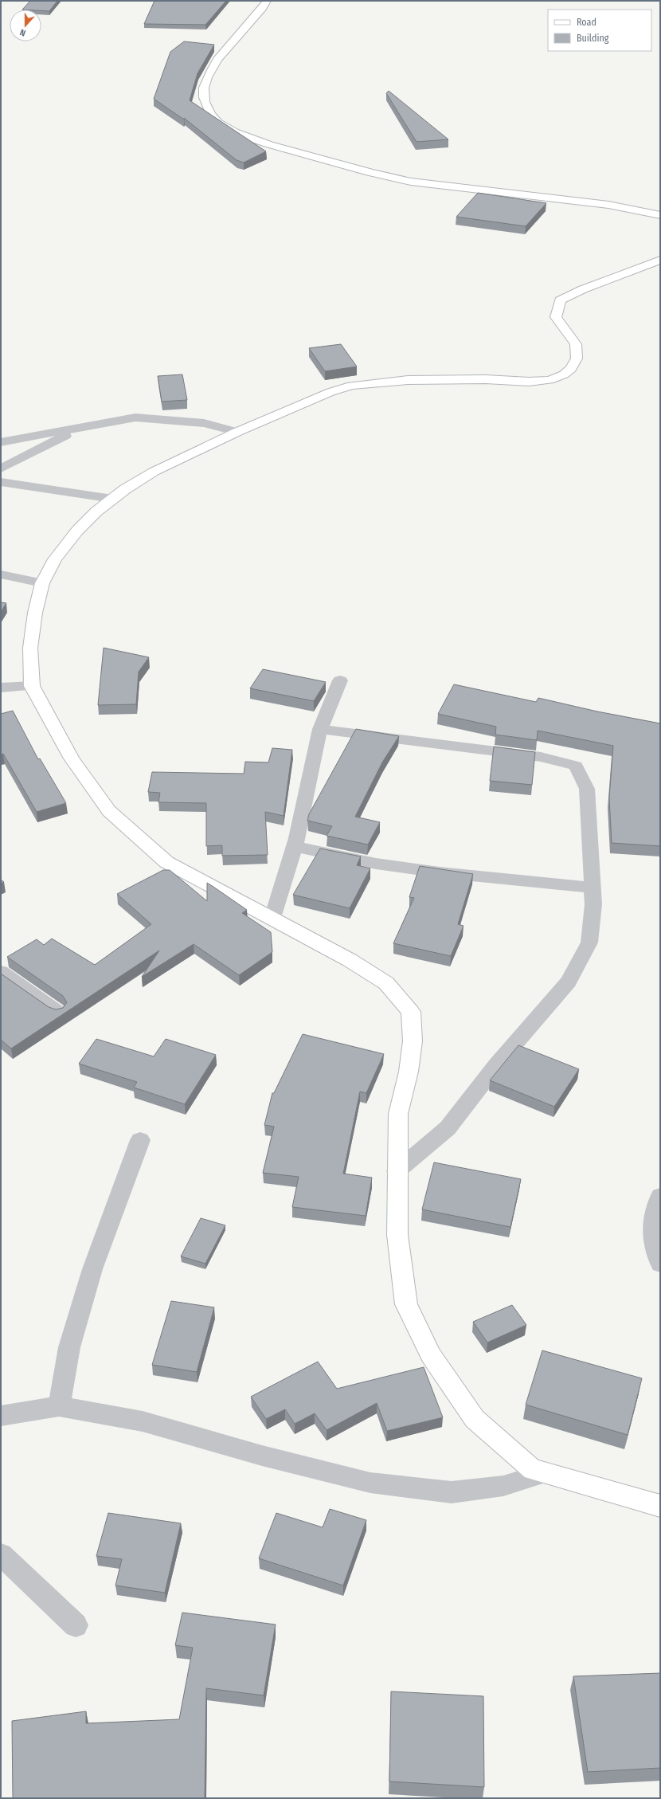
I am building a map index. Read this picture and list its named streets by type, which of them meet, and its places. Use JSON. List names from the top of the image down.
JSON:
{
  "legend": ["Road", "Building"],
  "north": "bottom"
}
